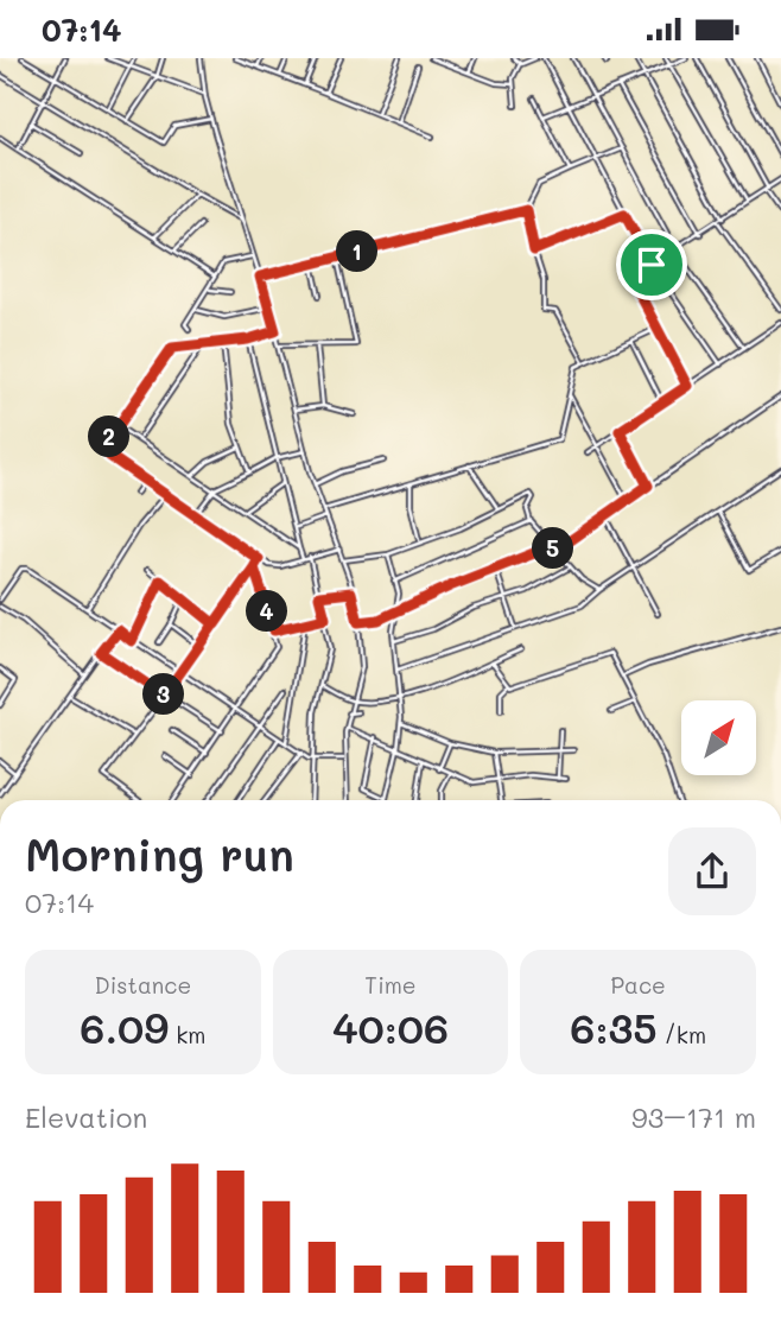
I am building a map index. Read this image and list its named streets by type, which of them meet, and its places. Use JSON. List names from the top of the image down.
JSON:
{
  "north": "top right",
  "page": {
    "status": "07:14",
    "pins": [
      "1",
      "2",
      "5",
      "4",
      "3"
    ],
    "heading": ["Morning run", "07:14"],
    "stats": [
      ["Distance", "6.09 km"],
      ["Time", "40:06"],
      ["Pace", "6:35 /km"]
    ],
    "chart": ["Elevation", "93–171 m"]
  }
}
